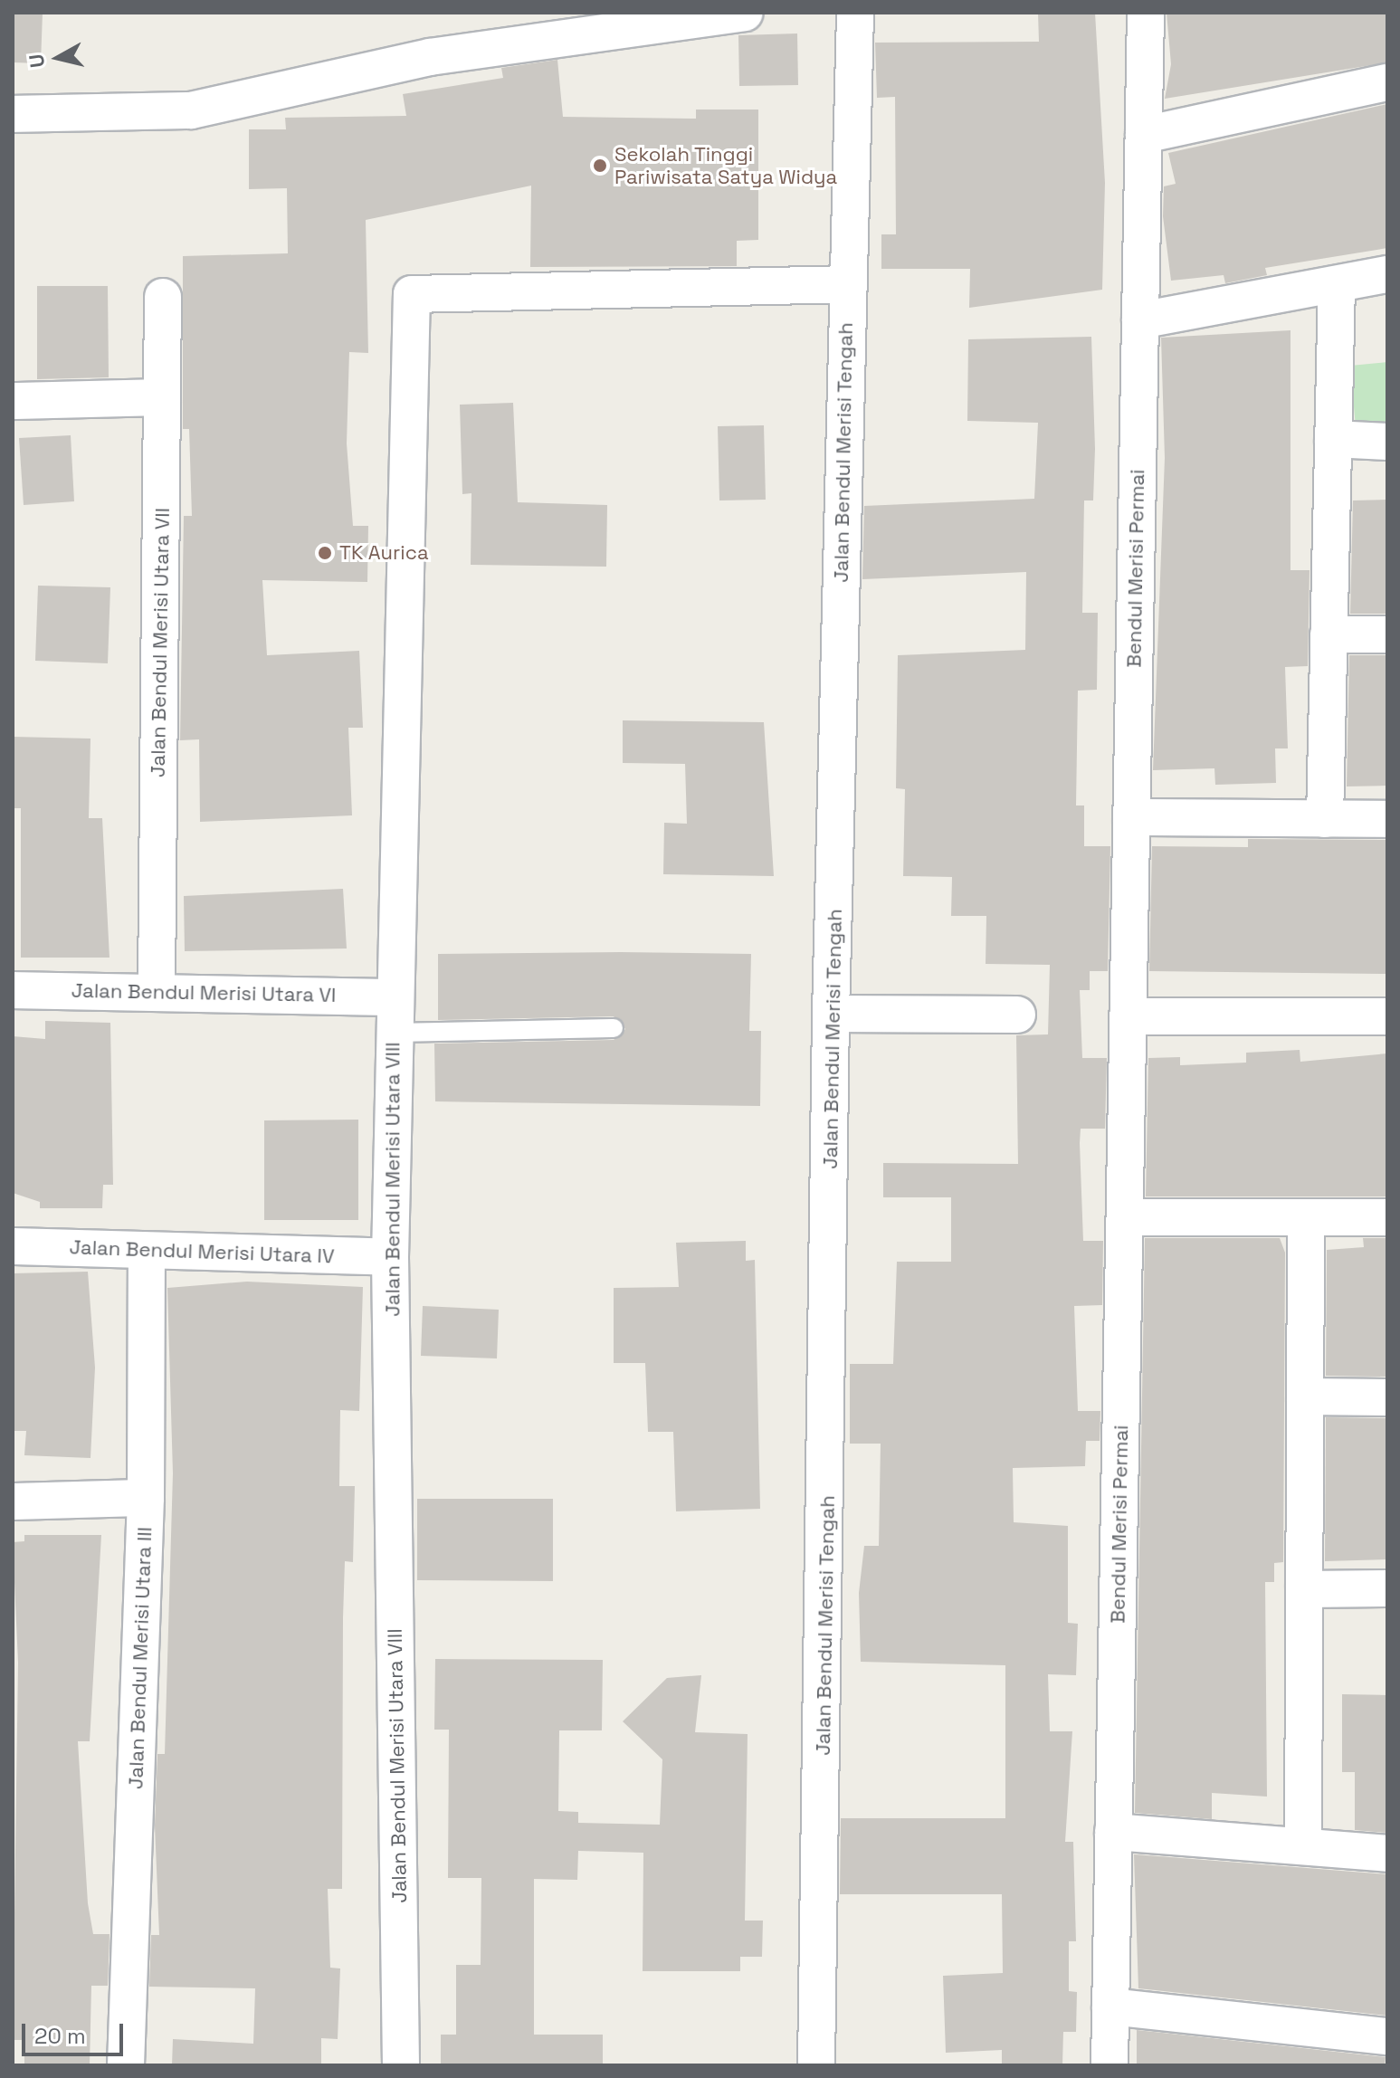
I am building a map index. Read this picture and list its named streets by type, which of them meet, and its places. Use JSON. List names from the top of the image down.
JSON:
{
  "streets": {
    "street": [
      "Jalan Bendul Merisi Tengah",
      "Bendul Merisi Permai",
      "Jalan Bendul Merisi Utara VII",
      "Jalan Bendul Merisi Utara VI",
      "Jalan Bendul Merisi Utara VIII",
      "Jalan Bendul Merisi Utara IV",
      "Jalan Bendul Merisi Utara III"
    ]
  },
  "crossings": [
    ["Jalan Bendul Merisi Tengah", "Jalan Bendul Merisi Utara VIII"],
    ["Jalan Bendul Merisi Utara VII", "Jalan Bendul Merisi Utara VI"],
    ["Jalan Bendul Merisi Utara VI", "Jalan Bendul Merisi Utara VIII"],
    ["Jalan Bendul Merisi Utara VIII", "Jalan Bendul Merisi Utara IV"],
    ["Jalan Bendul Merisi Utara IV", "Jalan Bendul Merisi Utara III"]
  ],
  "places": ["Sekolah Tinggi Pariwisata Satya Widya", "TK Aurica"],
  "scale_bar": "20 m",
  "north": "left"
}
